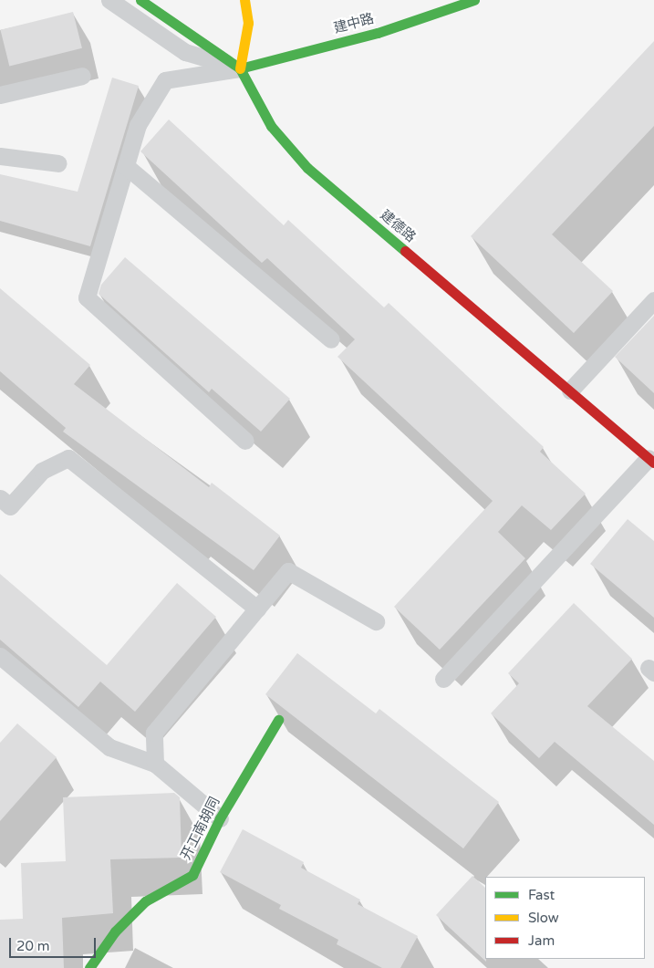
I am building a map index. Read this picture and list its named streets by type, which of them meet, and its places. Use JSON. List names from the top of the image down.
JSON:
{
  "streets": {
    "street": ["建中路", "建德路", "开工南胡同"]
  },
  "crossings": [
    ["建中路", "建德路"]
  ],
  "legend": ["Fast", "Slow", "Jam"],
  "scale_bar": "20 m"
}
